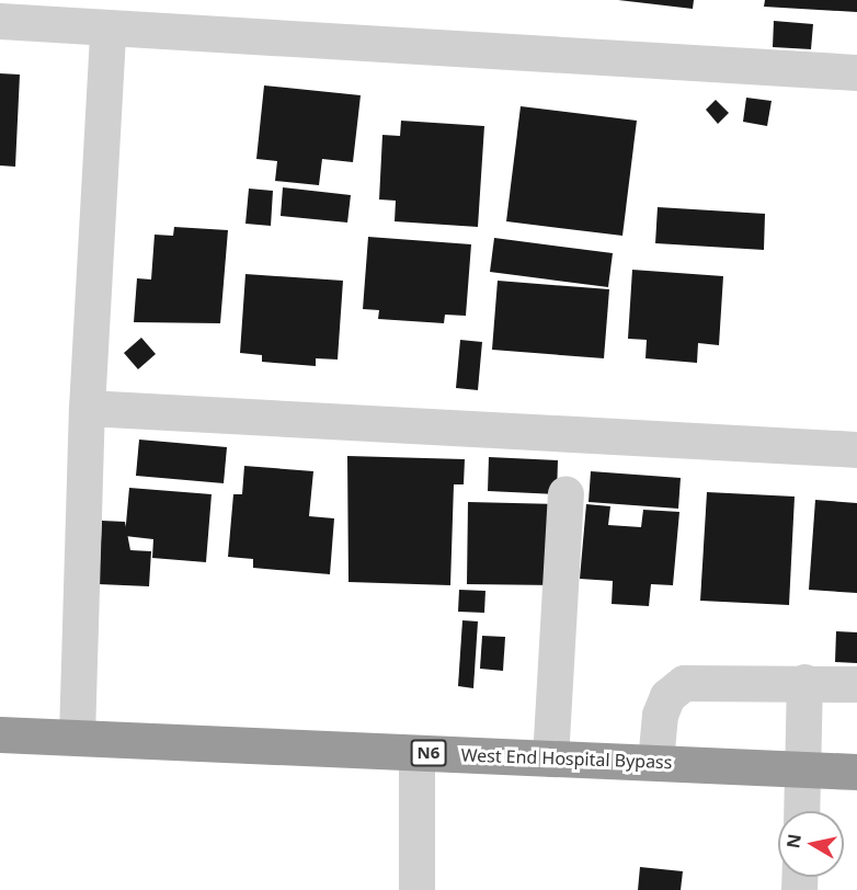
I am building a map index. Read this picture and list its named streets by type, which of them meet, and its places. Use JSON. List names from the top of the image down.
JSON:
{
  "streets": {
    "highway": ["N6", "West End Hospital Bypass"]
  },
  "north": "left"
}
